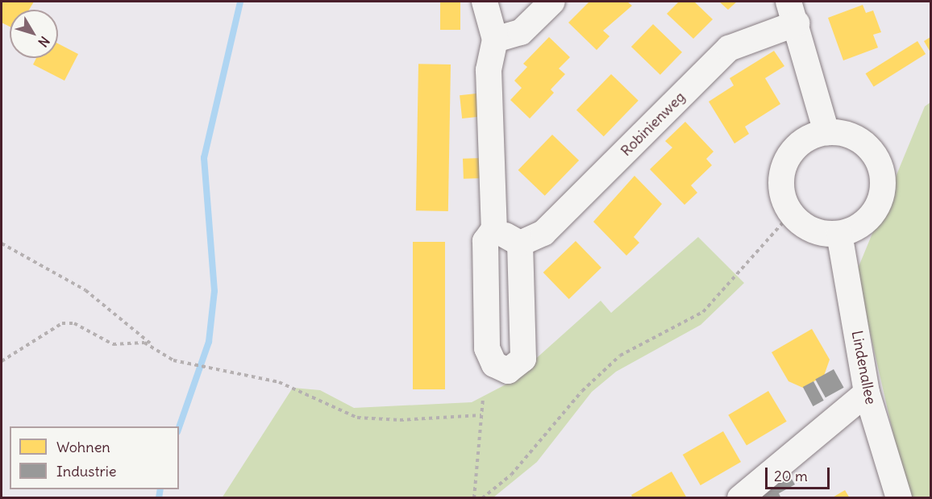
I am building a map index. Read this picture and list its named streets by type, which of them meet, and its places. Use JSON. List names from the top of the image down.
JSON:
{
  "streets": {
    "street": ["Robinienweg", "Lindenallee"]
  },
  "legend": ["Wohnen", "Industrie"],
  "scale_bar": "20 m",
  "north": "bottom right"
}
